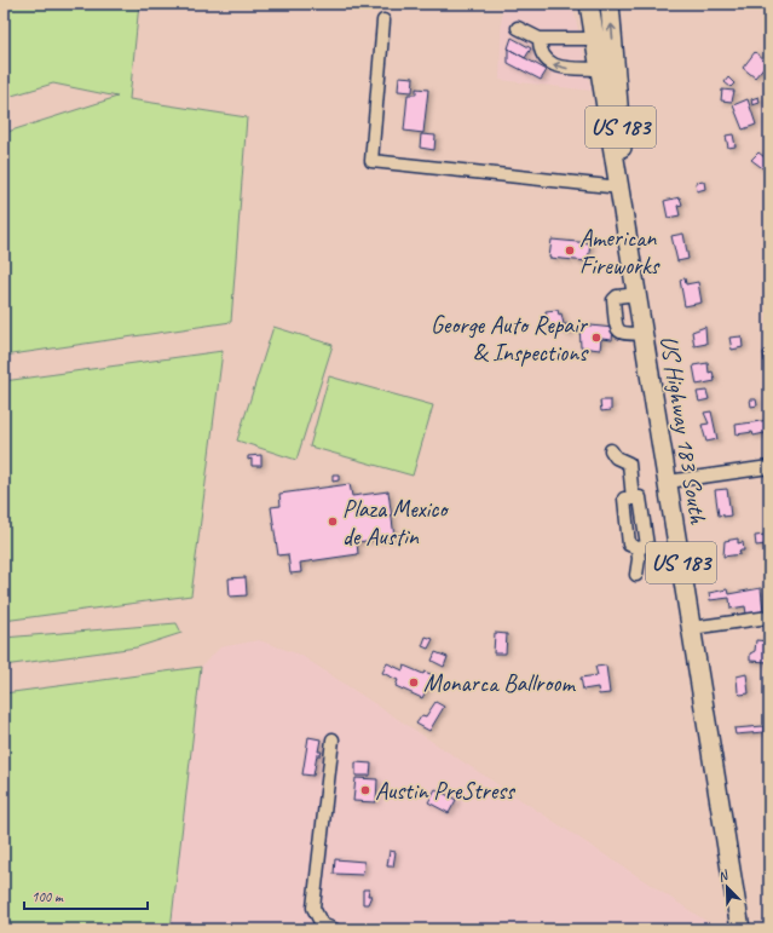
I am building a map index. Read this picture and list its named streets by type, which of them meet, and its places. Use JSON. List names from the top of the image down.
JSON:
{
  "streets": {
    "highway": ["US 183", "US Highway 183 South"]
  },
  "places": [
    "American Fireworks",
    "George Auto Repair & Inspections",
    "Plaza Mexico de Austin",
    "Monarca Ballroom",
    "Austin PreStress"
  ],
  "scale_bar": "100 m",
  "north": "top left"
}
